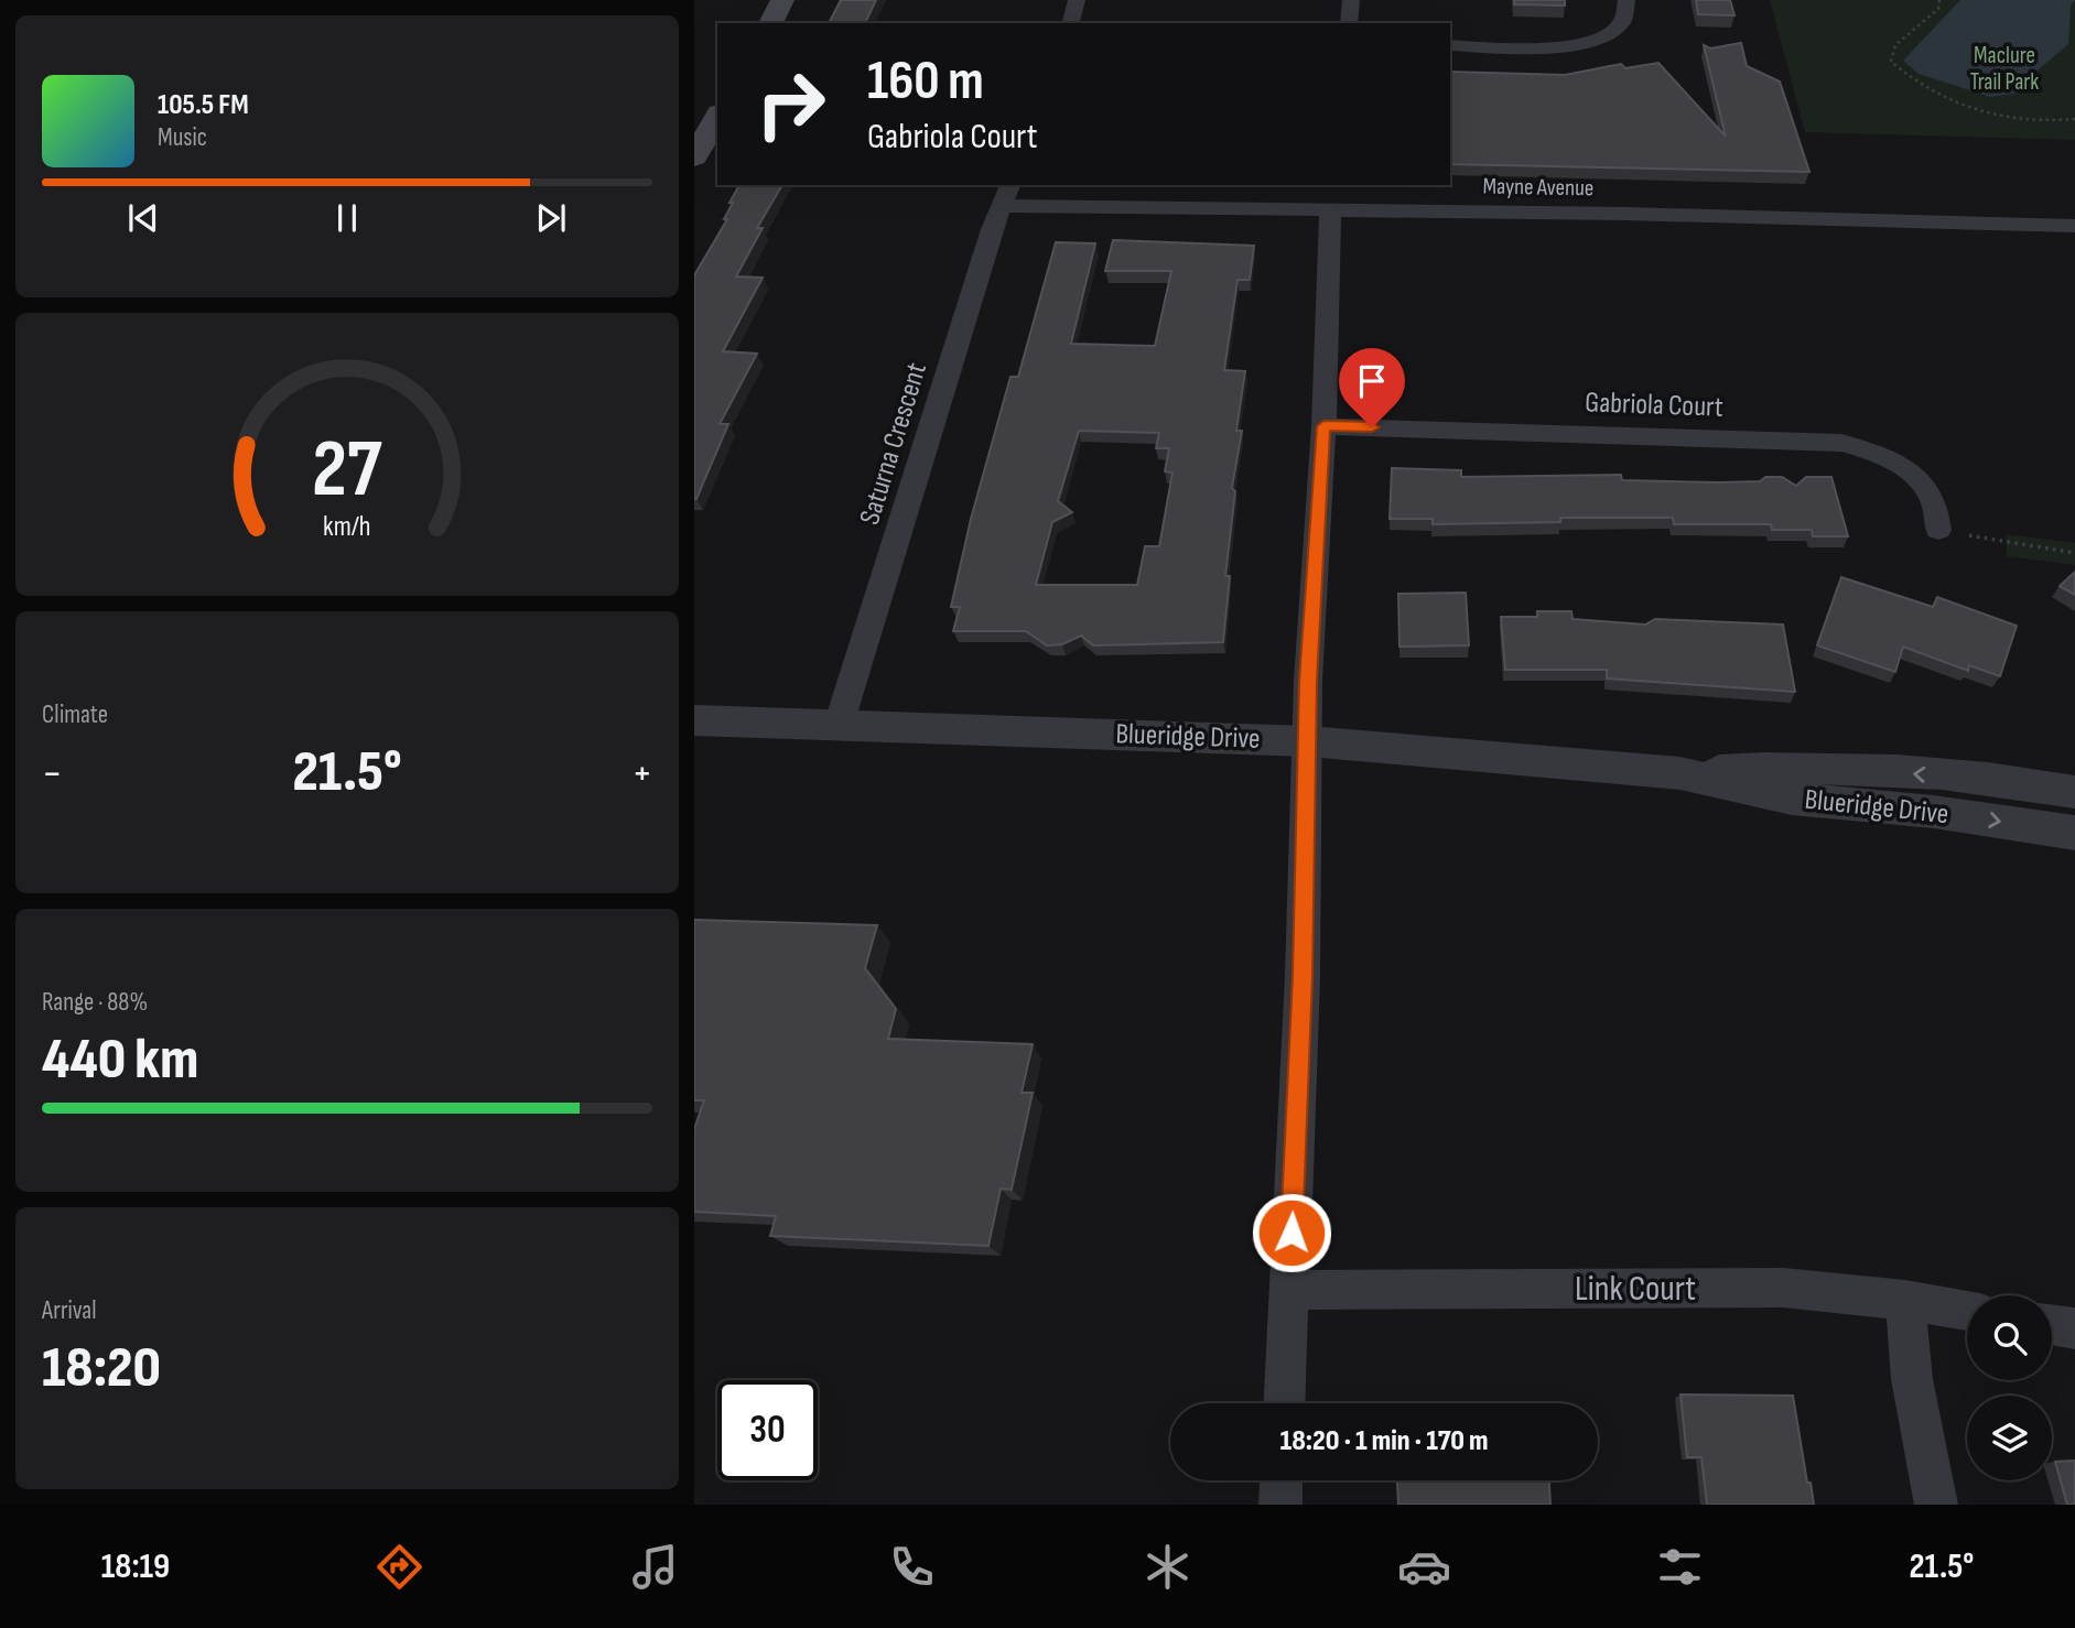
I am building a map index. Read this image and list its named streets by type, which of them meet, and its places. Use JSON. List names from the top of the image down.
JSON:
{
  "streets": {
    "street": [
      "Mayne Avenue",
      "Gabriola Court",
      "Saturna Crescent",
      "Blueridge Drive",
      "Link Court"
    ]
  },
  "crossings": [
    ["Mayne Avenue", "Saturna Crescent"],
    ["Saturna Crescent", "Blueridge Drive"]
  ],
  "parks": ["Maclure Trail Park"],
  "page": {
    "turn": ["160 m", "Gabriola Court"],
    "song": ["105.5 FM", "Music"],
    "tile": [
      "Climate",
      ["Range · 88%", "440 km"],
      ["Arrival", "18:20"]
    ],
    "heat": ["−", "21.5°", "+"],
    "limit": "30",
    "trip": "18:20 · 1 min · 170 m",
    "tabs": ["18:19", "21.5°"],
    "gauge": ["27", "km/h"]
  }
}
